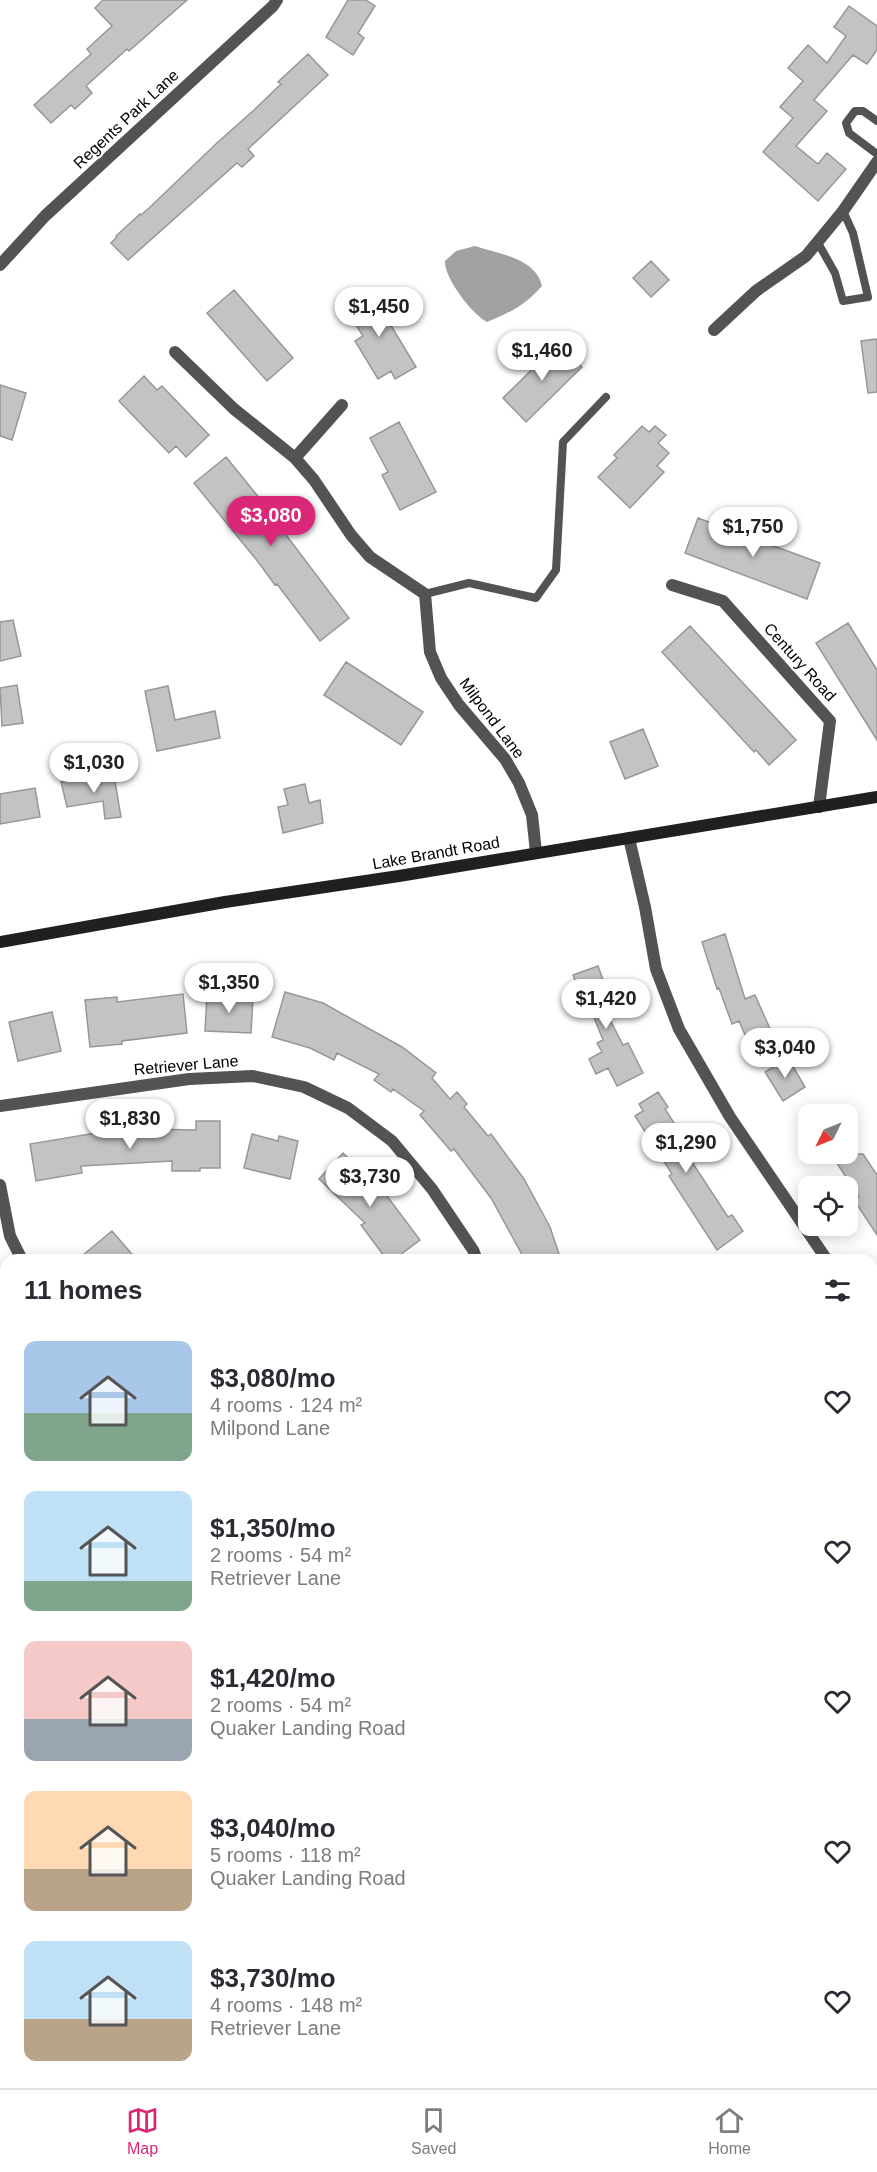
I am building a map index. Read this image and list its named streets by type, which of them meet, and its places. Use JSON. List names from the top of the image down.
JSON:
{
  "streets": {
    "street": [
      "Regents Park Lane",
      "Century Road",
      "Milpond Lane",
      "Lake Brandt Road",
      "Retriever Lane"
    ]
  },
  "crossings": [
    ["Century Road", "Lake Brandt Road"],
    ["Milpond Lane", "Lake Brandt Road"]
  ],
  "north": "bottom left",
  "page": {
    "price": [
      "$1,450",
      "$1,460",
      "$3,080",
      "$1,750",
      "$1,030",
      "$1,350",
      "$1,420",
      "$3,040",
      "$1,830",
      "$1,290",
      "$3,730"
    ],
    "heading": "11 homes",
    "list": [
      {
        "name": "$3,080/mo",
        "note": "4 rooms · 124 m² · Milpond Lane"
      },
      {
        "name": "$1,350/mo",
        "note": "2 rooms · 54 m² · Retriever Lane"
      },
      {
        "name": "$1,420/mo",
        "note": "2 rooms · 54 m² · Quaker Landing Road"
      },
      {
        "name": "$3,040/mo",
        "note": "5 rooms · 118 m² · Quaker Landing Road"
      },
      {
        "name": "$3,730/mo",
        "note": "4 rooms · 148 m² · Retriever Lane"
      }
    ],
    "tabs": ["Map", "Saved", "Home"]
  }
}
